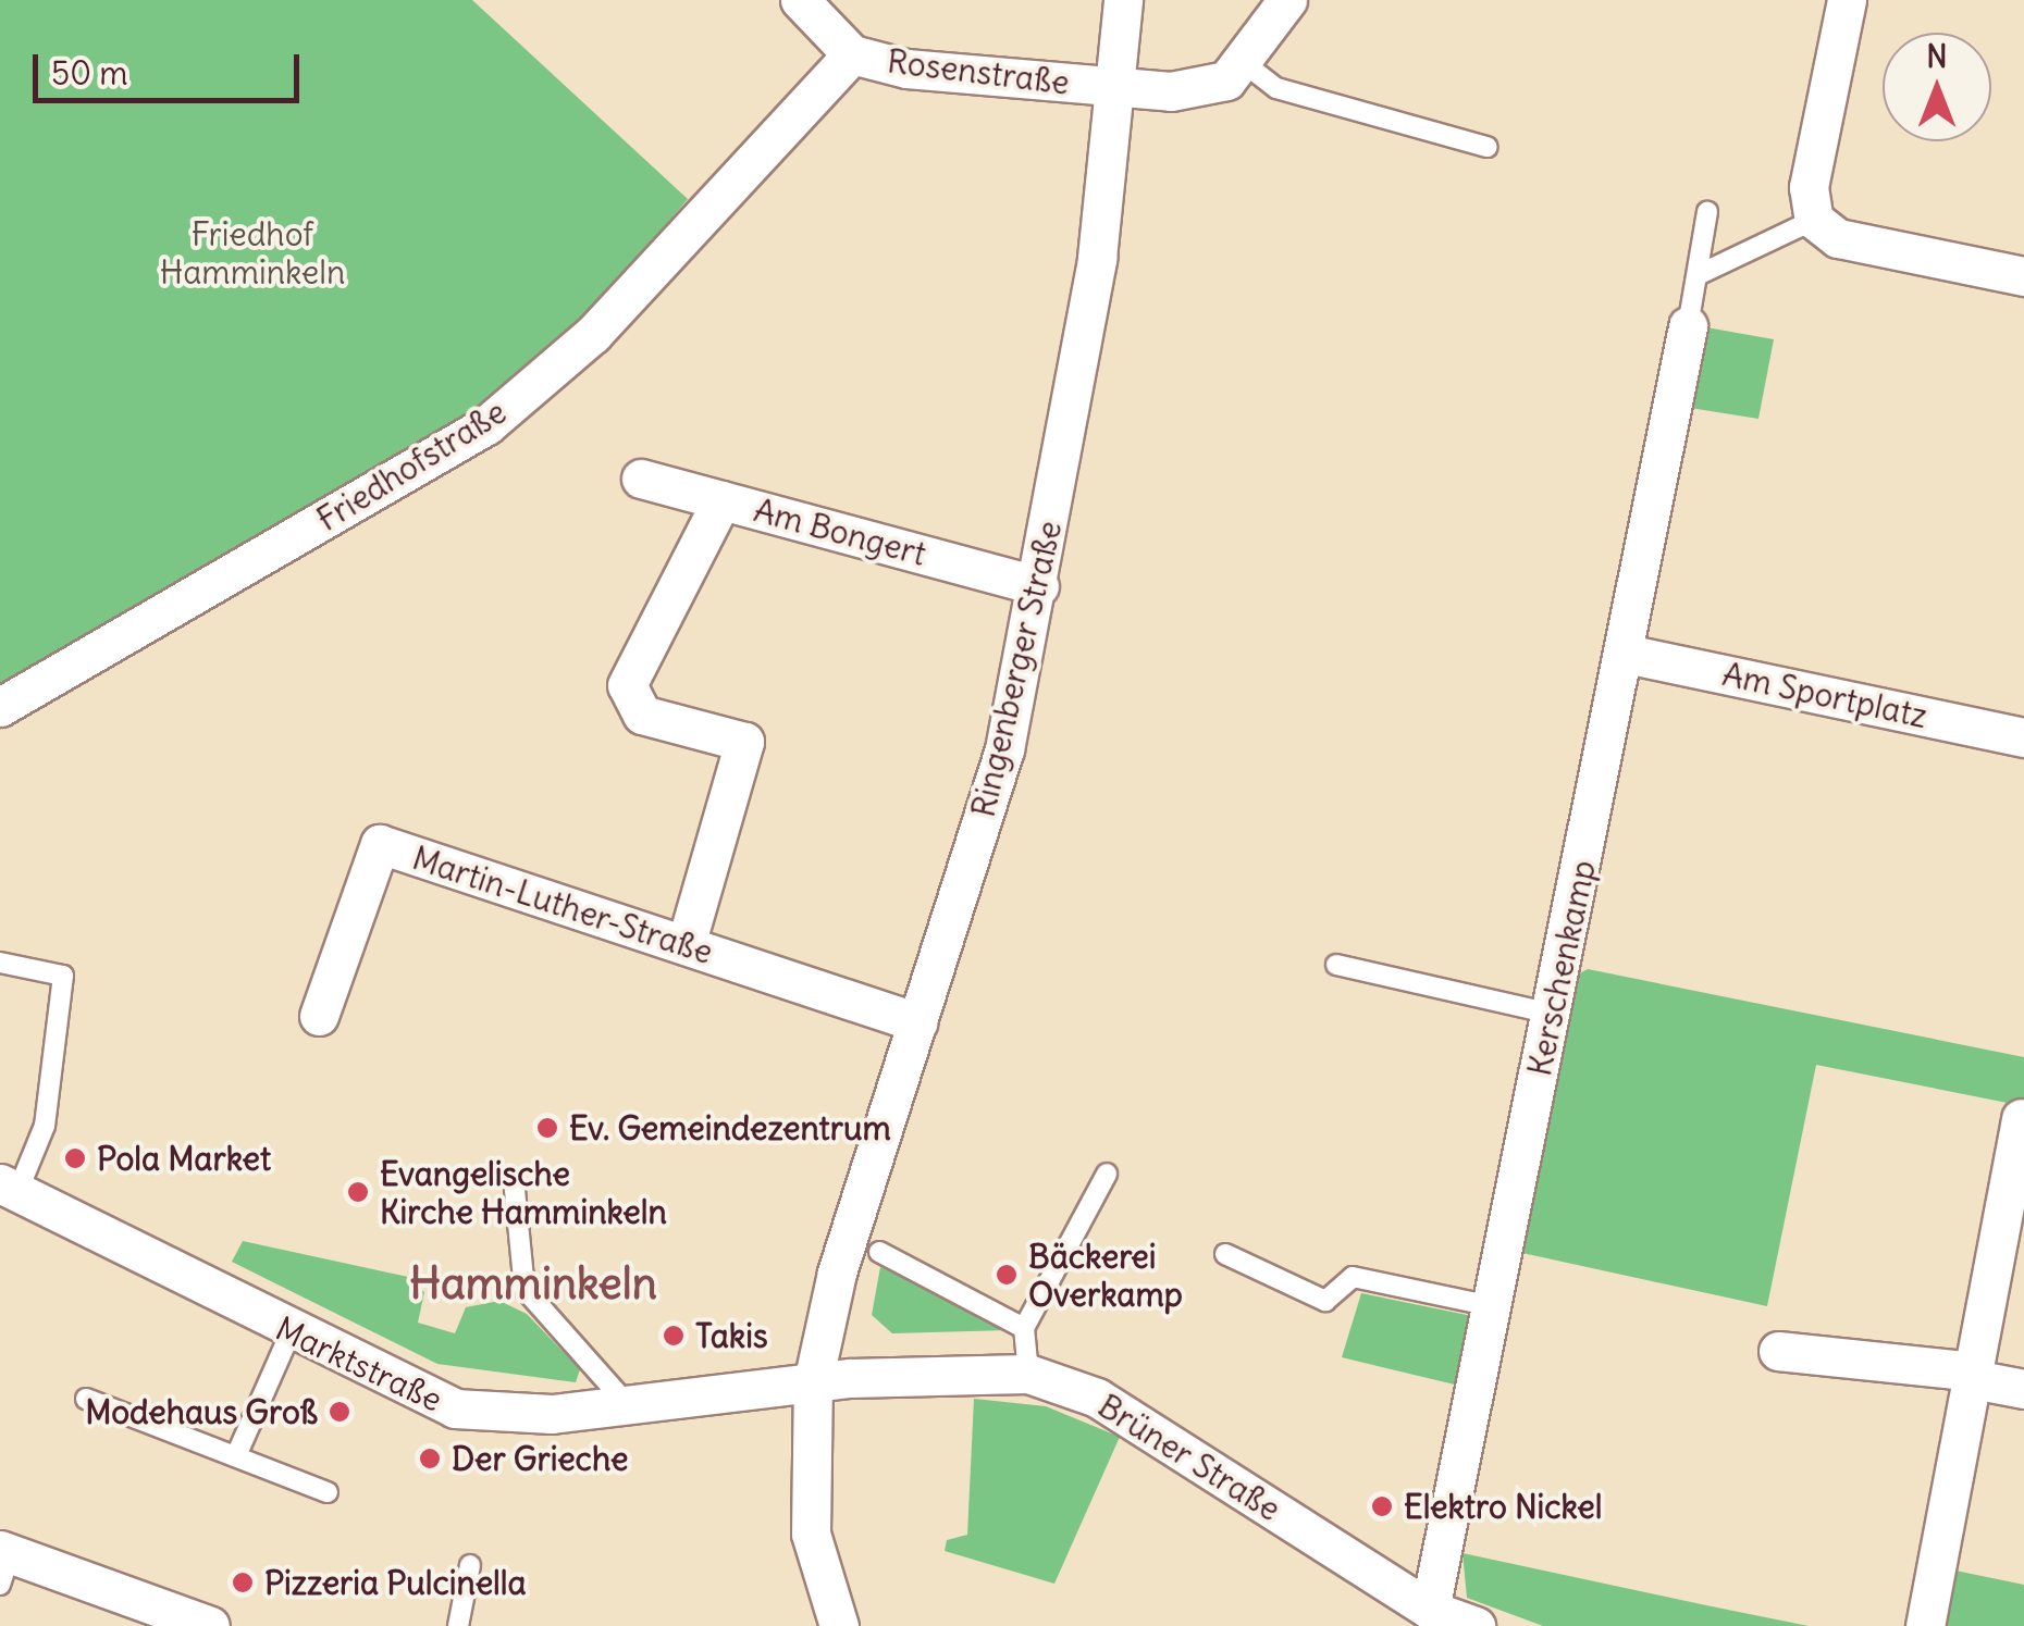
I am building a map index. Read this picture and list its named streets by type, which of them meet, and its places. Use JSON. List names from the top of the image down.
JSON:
{
  "streets": {
    "street": [
      "Rosenstraße",
      "Friedhofstraße",
      "Am Bongert",
      "Ringenberger Straße",
      "Am Sportplatz",
      "Martin-Luther-Straße",
      "Kerschenkamp",
      "Marktstraße",
      "Brüner Straße"
    ]
  },
  "crossings": [
    ["Rosenstraße", "Friedhofstraße"],
    ["Rosenstraße", "Ringenberger Straße"],
    ["Am Bongert", "Ringenberger Straße"],
    ["Ringenberger Straße", "Martin-Luther-Straße"],
    ["Ringenberger Straße", "Marktstraße"],
    ["Ringenberger Straße", "Brüner Straße"],
    ["Am Sportplatz", "Kerschenkamp"],
    ["Kerschenkamp", "Brüner Straße"],
    ["Marktstraße", "Brüner Straße"]
  ],
  "districts": ["Hamminkeln"],
  "parks": ["Friedhof Hamminkeln"],
  "places": [
    "Ev. Gemeindezentrum",
    "Pola Market",
    "Evangelische Kirche Hamminkeln",
    "Bäckerei Overkamp",
    "Takis",
    "Modehaus Groß",
    "Der Grieche",
    "Elektro Nickel",
    "Pizzeria Pulcinella"
  ],
  "scale_bar": "50 m",
  "north": "top"
}
